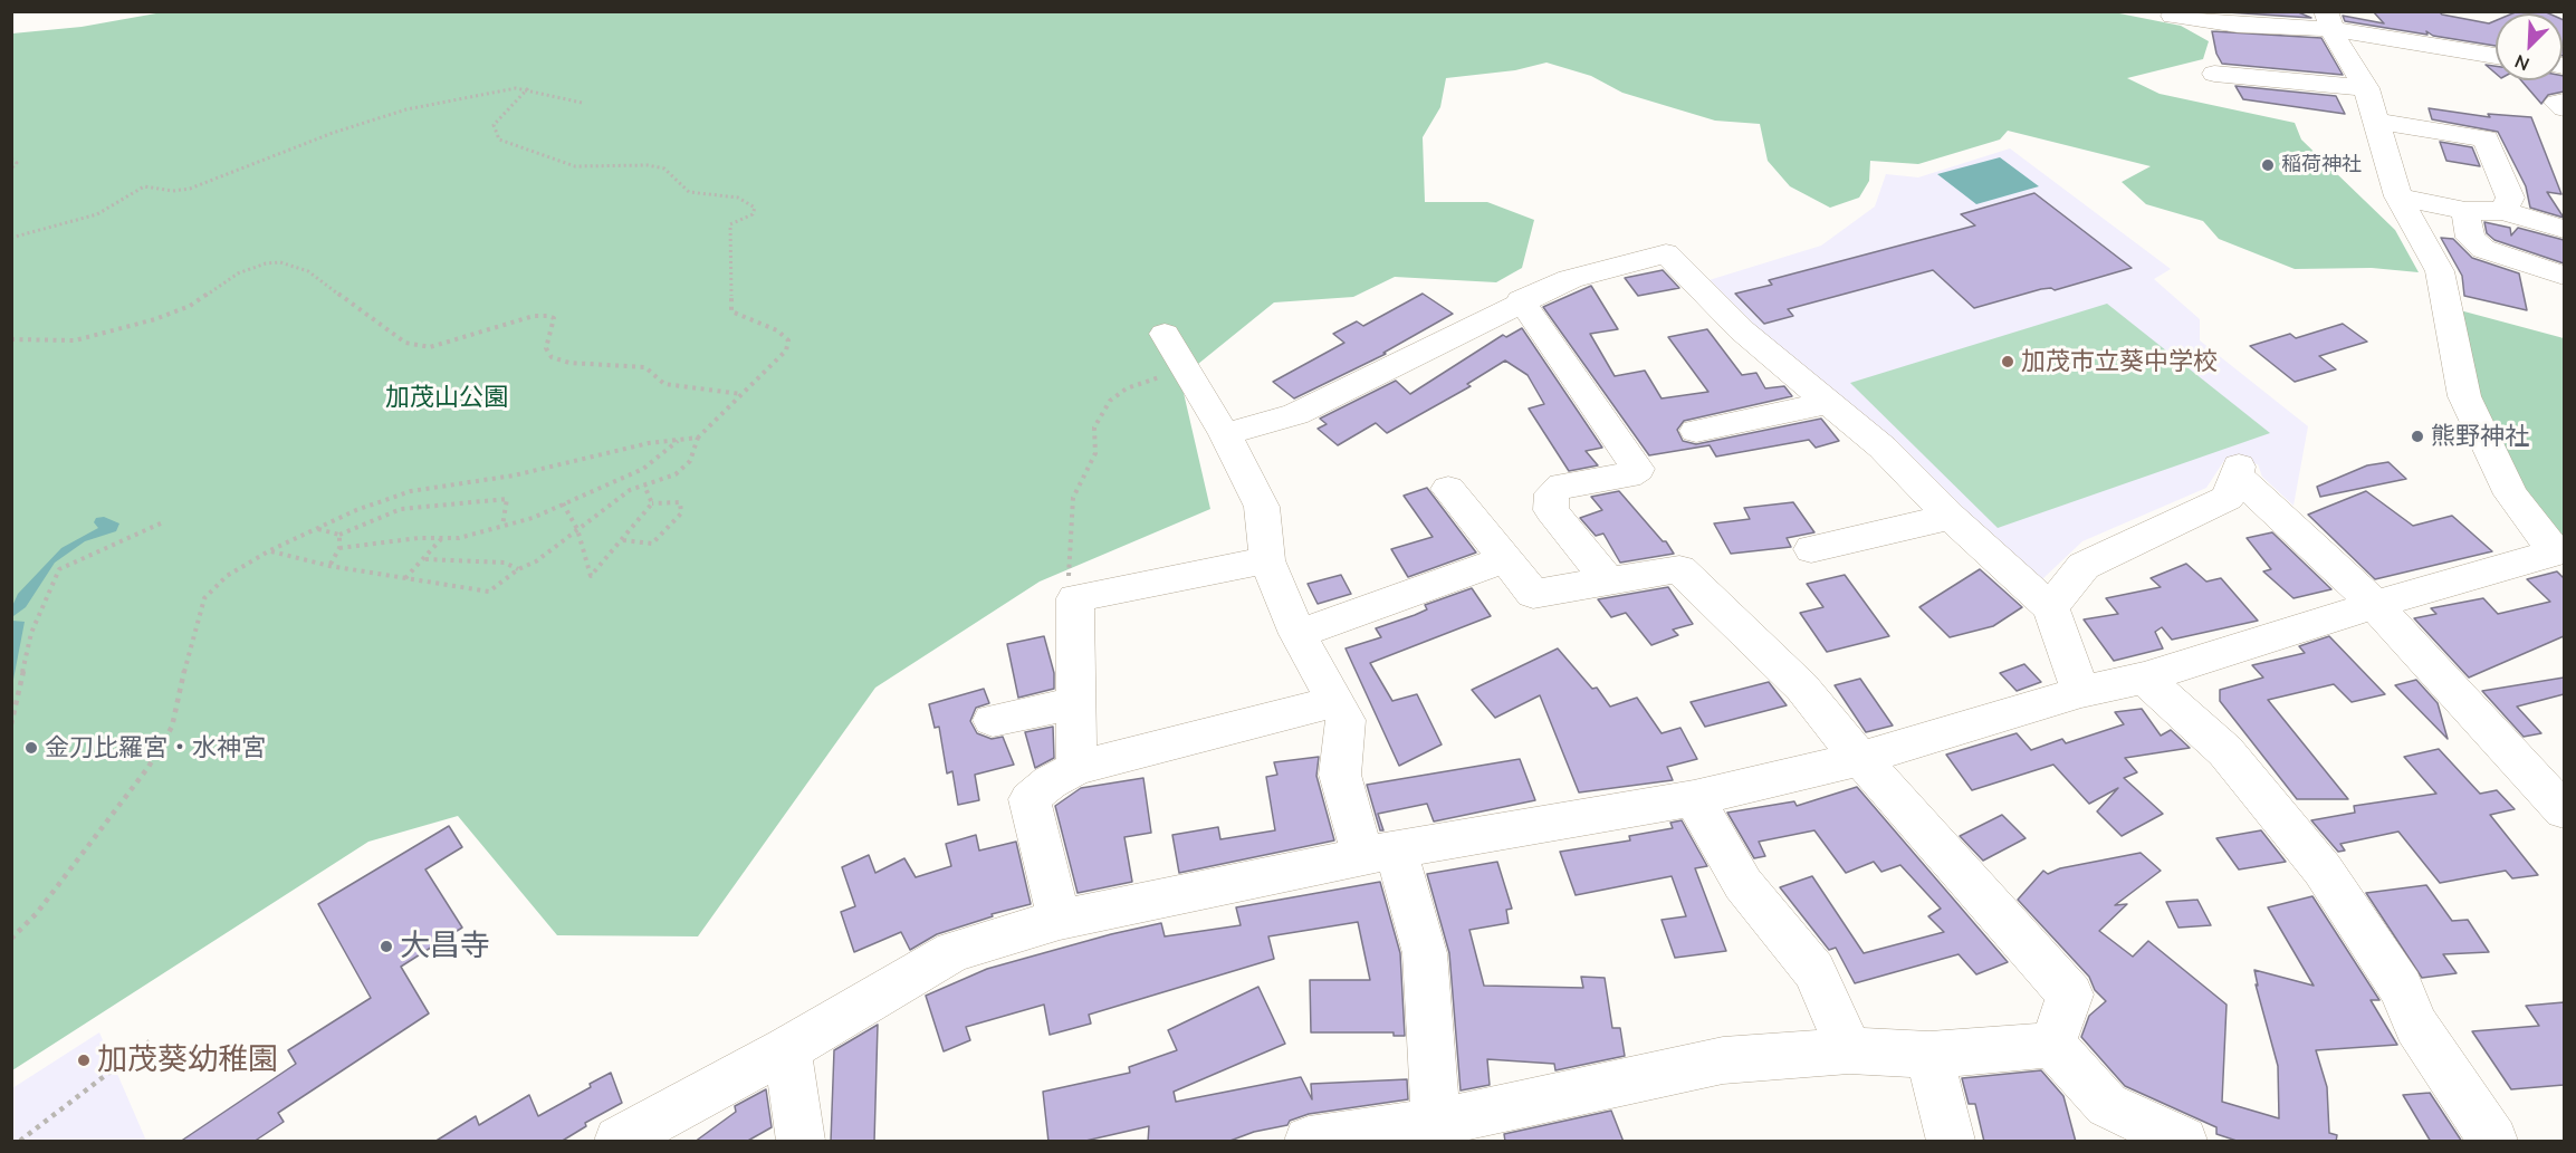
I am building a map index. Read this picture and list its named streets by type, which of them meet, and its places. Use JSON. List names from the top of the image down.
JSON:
{
  "parks": ["加茂山公園"],
  "places": [
    "稲荷神社",
    "加茂市立葵中学校",
    "熊野神社",
    "金刀比羅宮・水神宮",
    "大昌寺",
    "加茂葵幼稚園"
  ],
  "north": "bottom left"
}
